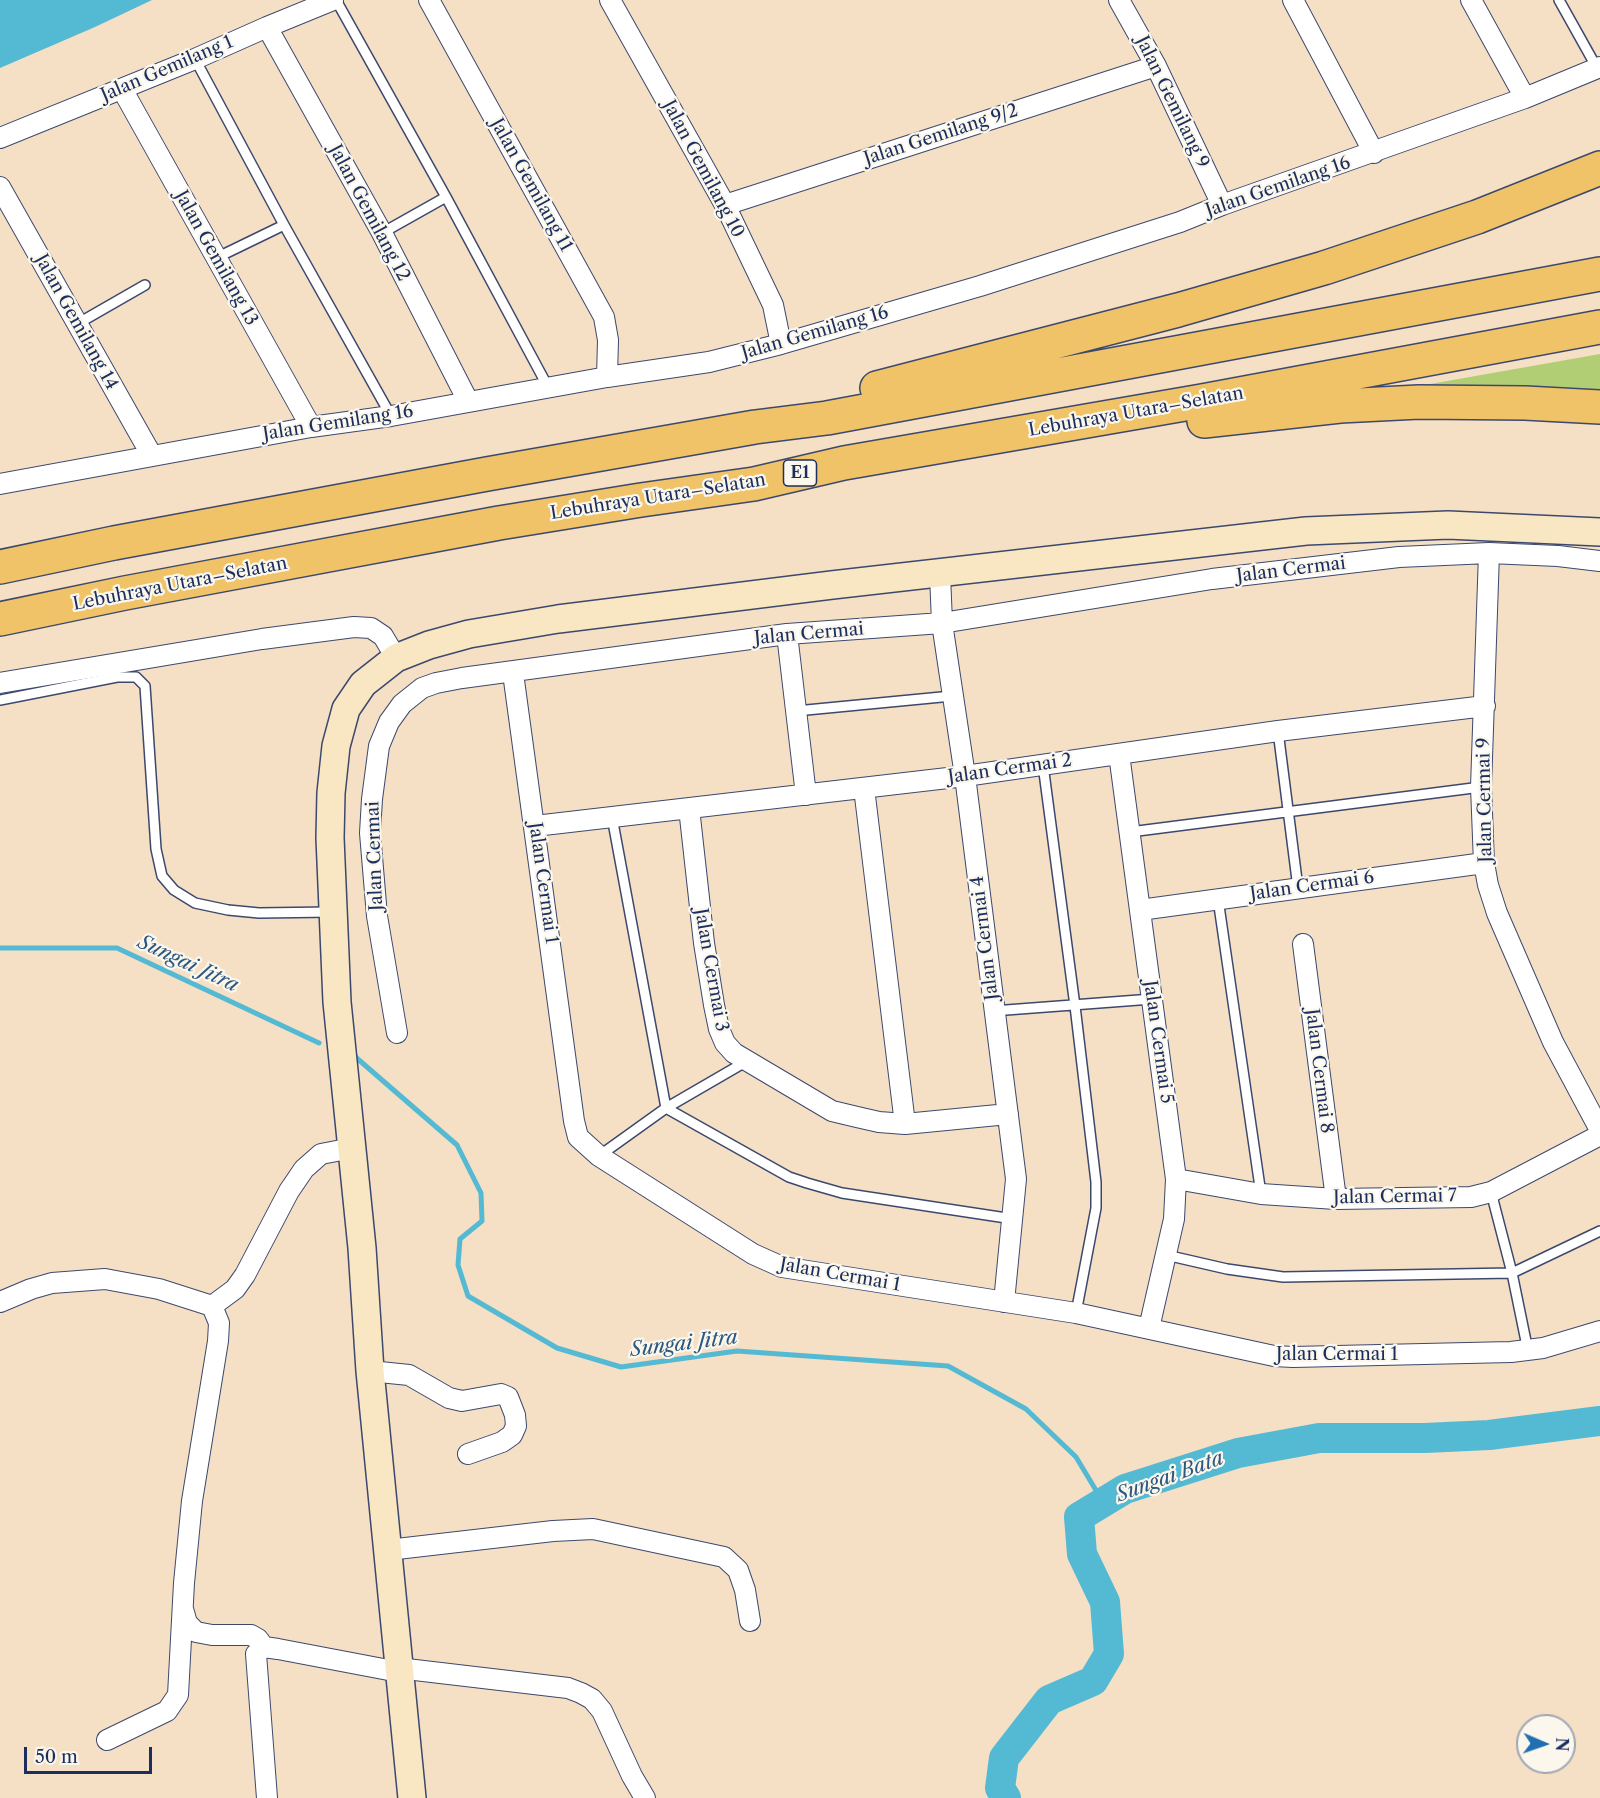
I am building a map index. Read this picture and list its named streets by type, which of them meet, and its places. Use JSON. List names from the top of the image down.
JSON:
{
  "streets": {
    "highway": ["Lebuhraya Utara–Selatan", "E1"],
    "street": [
      "Jalan Gemilang 1",
      "Jalan Gemilang 9",
      "Jalan Gemilang 9/2",
      "Jalan Gemilang 10",
      "Jalan Gemilang 11",
      "Jalan Gemilang 16",
      "Jalan Gemilang 12",
      "Jalan Gemilang 13",
      "Jalan Gemilang 14",
      "Jalan Cermai",
      "Jalan Cermai 2",
      "Jalan Cermai 9",
      "Jalan Cermai 1",
      "Jalan Cermai 6",
      "Jalan Cermai 4",
      "Jalan Cermai 3",
      "Jalan Cermai 5",
      "Jalan Cermai 8",
      "Jalan Cermai 7"
    ]
  },
  "crossings": [
    ["Jalan Gemilang 1", "Jalan Gemilang 12"],
    ["Jalan Gemilang 1", "Jalan Gemilang 13"],
    ["Jalan Gemilang 9", "Jalan Gemilang 9/2"],
    ["Jalan Gemilang 9", "Jalan Gemilang 16"],
    ["Jalan Gemilang 9/2", "Jalan Gemilang 10"],
    ["Jalan Gemilang 10", "Jalan Gemilang 16"],
    ["Jalan Gemilang 11", "Jalan Gemilang 16"],
    ["Jalan Gemilang 16", "Jalan Gemilang 12"],
    ["Jalan Gemilang 16", "Jalan Gemilang 13"],
    ["Jalan Gemilang 16", "Jalan Gemilang 14"],
    ["Jalan Cermai", "Jalan Cermai 9"],
    ["Jalan Cermai", "Jalan Cermai 1"],
    ["Jalan Cermai", "Jalan Cermai 4"],
    ["Jalan Cermai 2", "Jalan Cermai 9"],
    ["Jalan Cermai 2", "Jalan Cermai 1"],
    ["Jalan Cermai 2", "Jalan Cermai 4"],
    ["Jalan Cermai 2", "Jalan Cermai 3"],
    ["Jalan Cermai 2", "Jalan Cermai 5"],
    ["Jalan Cermai 9", "Jalan Cermai 6"],
    ["Jalan Cermai 9", "Jalan Cermai 7"],
    ["Jalan Cermai 1", "Jalan Cermai 4"],
    ["Jalan Cermai 1", "Jalan Cermai 5"],
    ["Jalan Cermai 6", "Jalan Cermai 5"],
    ["Jalan Cermai 4", "Jalan Cermai 3"],
    ["Jalan Cermai 5", "Jalan Cermai 7"],
    ["Jalan Cermai 8", "Jalan Cermai 7"]
  ],
  "water": ["Sungai Jitra", "Sungai Bata"],
  "scale_bar": "50 m",
  "north": "right"
}
